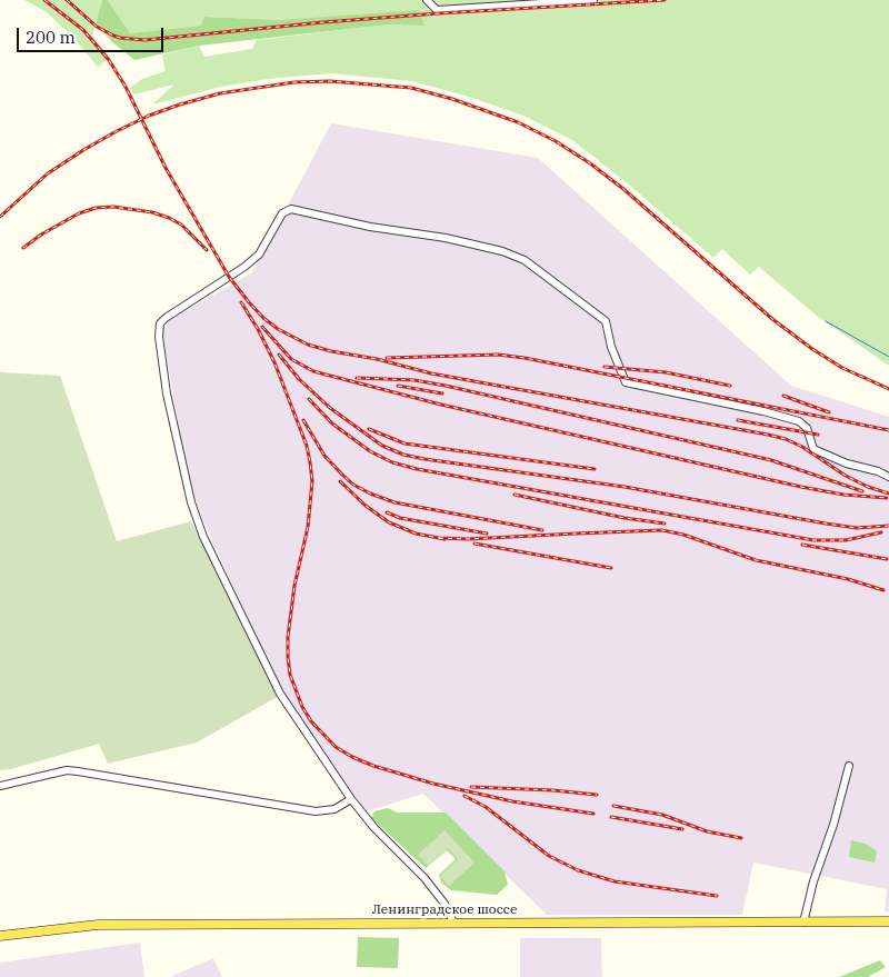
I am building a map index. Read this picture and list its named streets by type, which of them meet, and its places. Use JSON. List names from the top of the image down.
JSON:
{
  "streets": {
    "main road": ["Ленинградское шоссе"]
  },
  "scale_bar": "200 m"
}
